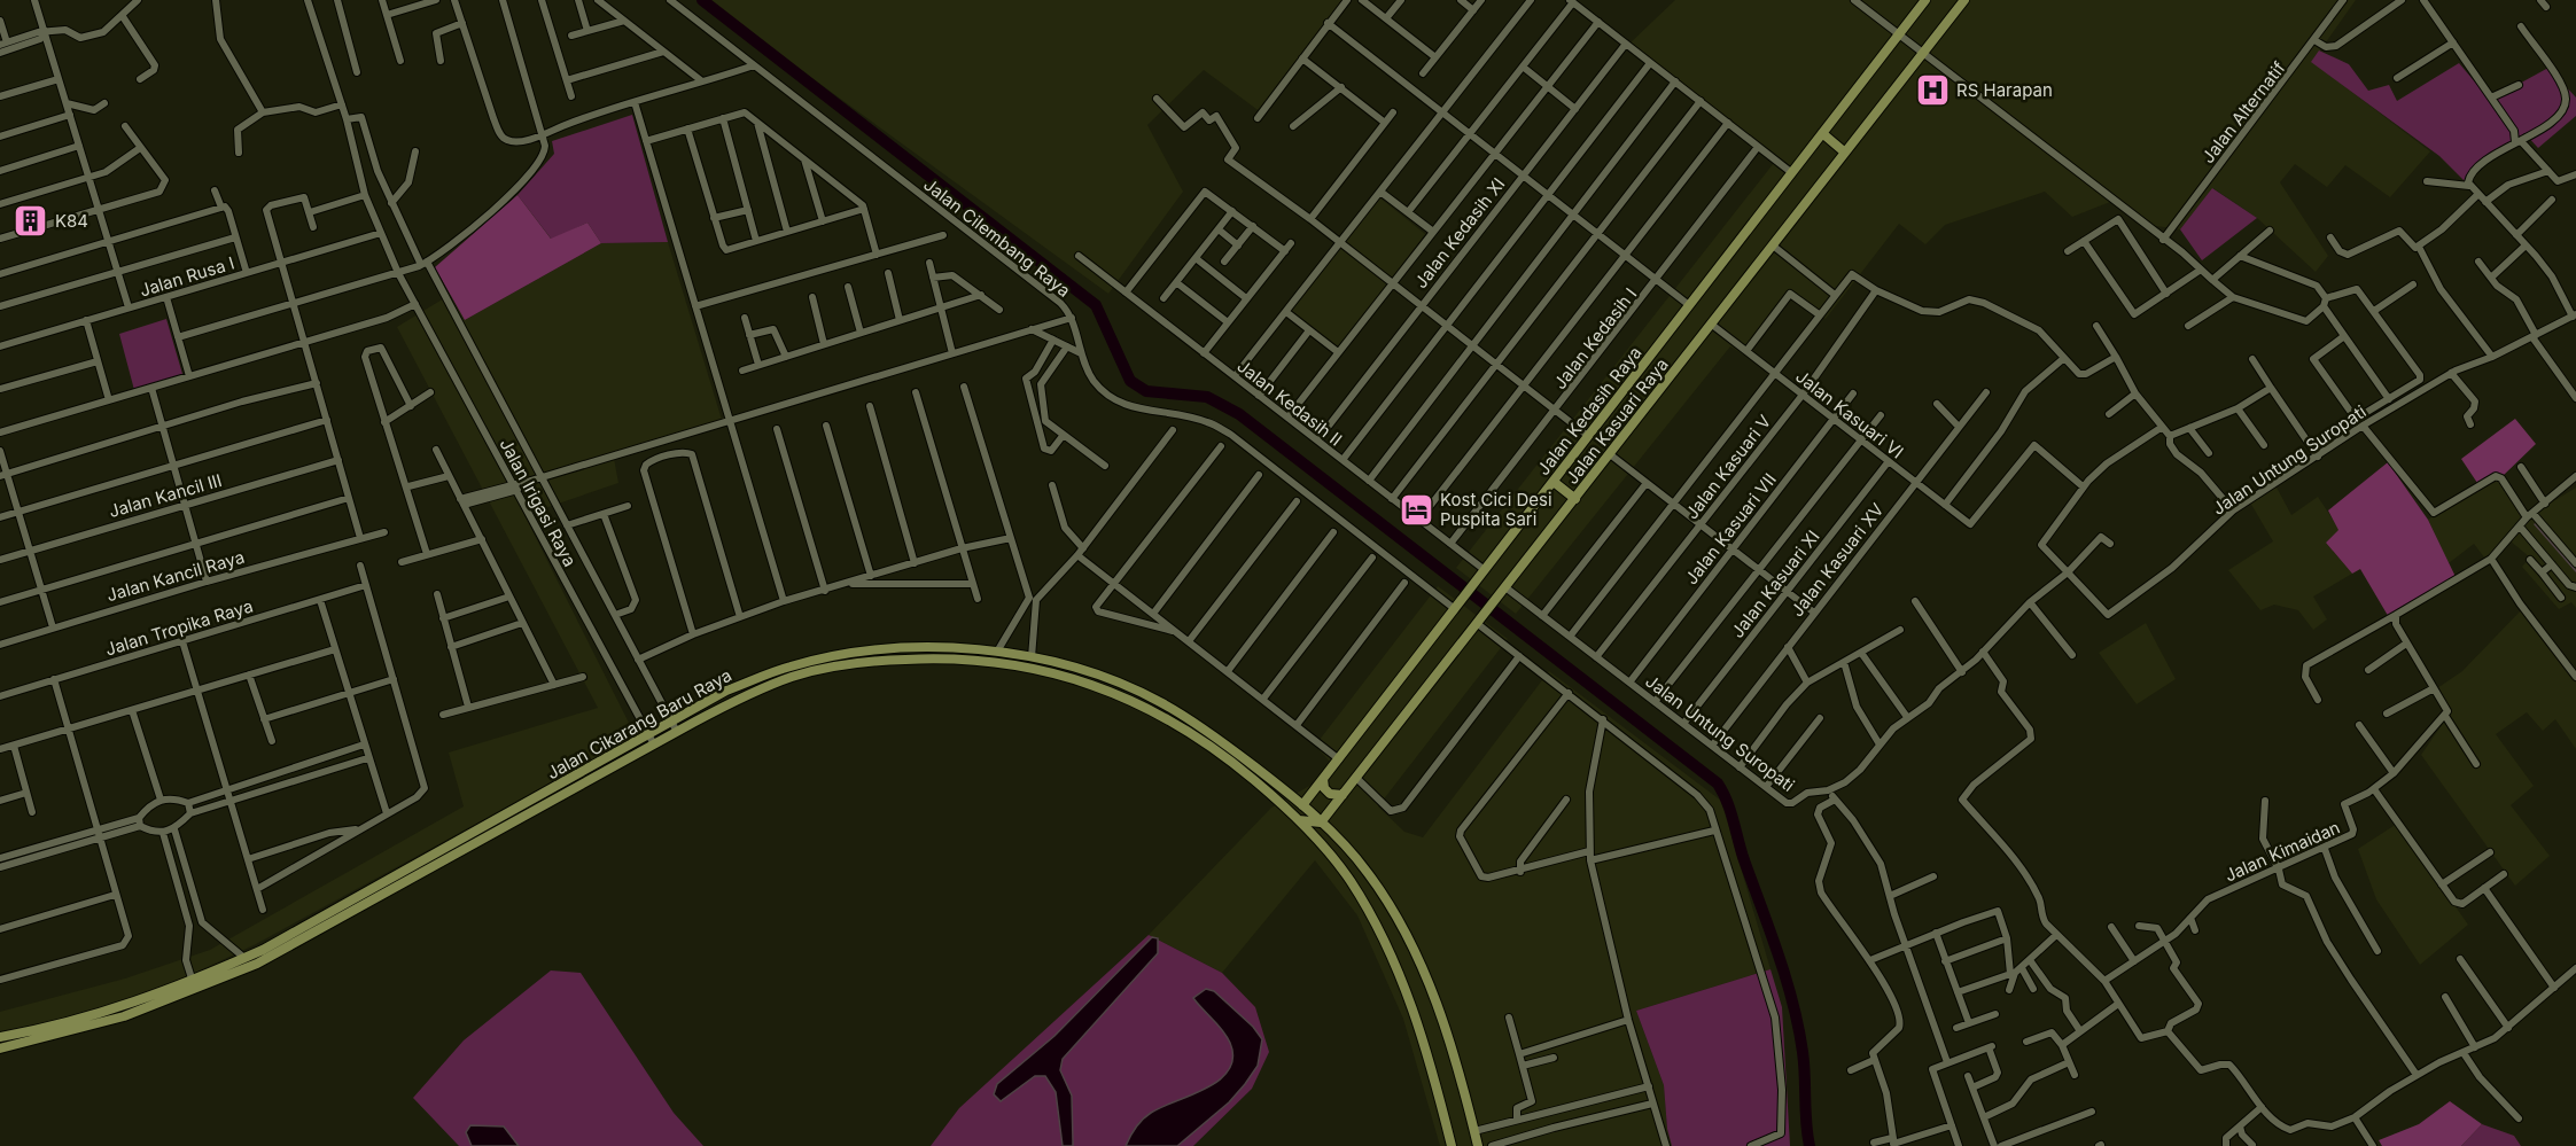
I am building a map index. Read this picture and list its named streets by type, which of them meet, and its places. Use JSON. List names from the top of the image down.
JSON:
{
  "streets": {
    "main road": ["Jalan Kedasih Raya", "Jalan Kasuari Raya", "Jalan Cikarang Baru Raya"],
    "street": [
      "Jalan Alternatif",
      "Jalan Kedasih XI",
      "Jalan Cilembang Raya",
      "Jalan Rusa I",
      "Jalan Kedasih I",
      "Jalan Kedasih II",
      "Jalan Kasuari VI",
      "Jalan Untung Suropati",
      "Jalan Kasuari V",
      "Jalan Kancil III",
      "Jalan Irigasi Raya",
      "Jalan Kasuari VII",
      "Jalan Kasuari XV",
      "Jalan Kancil Raya",
      "Jalan Kasuari XI",
      "Jalan Tropika Raya",
      "Jalan Kimaidan"
    ]
  },
  "crossings": [
    ["Jalan Kedasih XI", "Jalan Kedasih II"],
    ["Jalan Cilembang Raya", "Jalan Kedasih Raya"],
    ["Jalan Rusa I", "Jalan Irigasi Raya"],
    ["Jalan Kedasih I", "Jalan Kedasih II"],
    ["Jalan Kedasih II", "Jalan Kedasih Raya"],
    ["Jalan Kedasih Raya", "Jalan Cikarang Baru Raya"],
    ["Jalan Kasuari VI", "Jalan Kasuari Raya"],
    ["Jalan Kasuari VI", "Jalan Kasuari V"],
    ["Jalan Kasuari VI", "Jalan Kasuari VII"],
    ["Jalan Kasuari VI", "Jalan Kasuari XV"],
    ["Jalan Kasuari VI", "Jalan Kasuari XI"],
    ["Jalan Kasuari Raya", "Jalan Untung Suropati"],
    ["Jalan Kasuari Raya", "Jalan Cikarang Baru Raya"],
    ["Jalan Untung Suropati", "Jalan Kasuari V"],
    ["Jalan Untung Suropati", "Jalan Kasuari VII"],
    ["Jalan Untung Suropati", "Jalan Kasuari XV"],
    ["Jalan Untung Suropati", "Jalan Kasuari XI"],
    ["Jalan Irigasi Raya", "Jalan Cikarang Baru Raya"]
  ],
  "places": {
    "hospital": ["RS Harapan"],
    "building": ["K84"],
    "hotel": ["Kost Cici Desi Puspita Sari"]
  }
}
